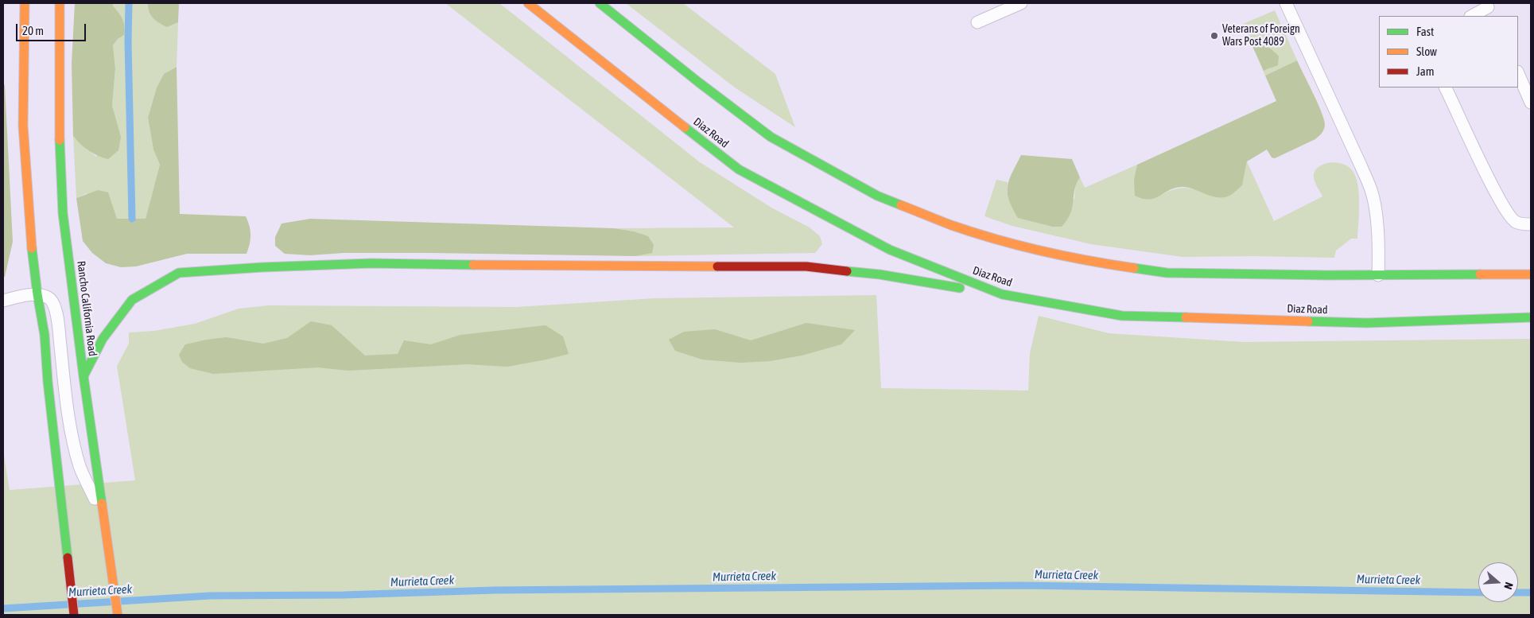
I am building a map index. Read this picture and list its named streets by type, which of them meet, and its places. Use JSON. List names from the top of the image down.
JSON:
{
  "streets": {
    "main road": ["Diaz Road", "Rancho California Road"]
  },
  "water": ["Murrieta Creek"],
  "places": ["Veterans of Foreign Wars Post 4089"],
  "legend": ["Fast", "Slow", "Jam"],
  "scale_bar": "20 m",
  "north": "right"
}
